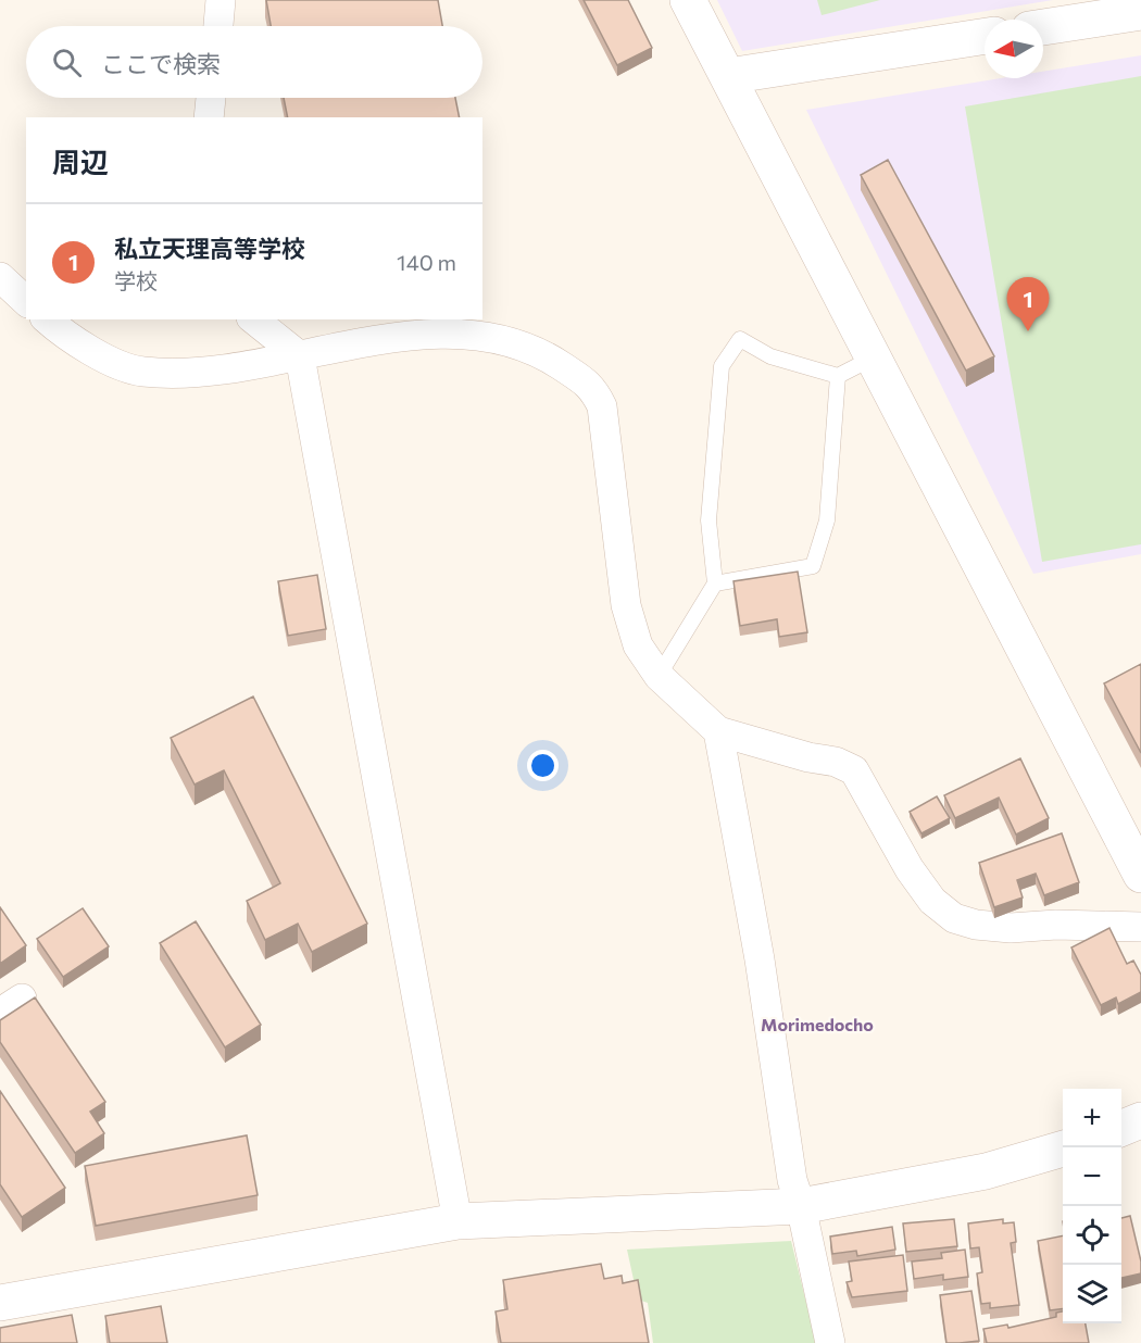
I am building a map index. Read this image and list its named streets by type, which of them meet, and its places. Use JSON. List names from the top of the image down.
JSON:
{
  "districts": ["Morimedocho"],
  "north": "left",
  "page": {
    "search": "ここで検索",
    "heading": "周辺",
    "list": [
      {
        "mark": "1",
        "name": "私立天理高等学校",
        "note": "学校",
        "value": "140 m"
      }
    ],
    "pins": "1",
    "map_buttons": ["+", "−"]
  }
}
